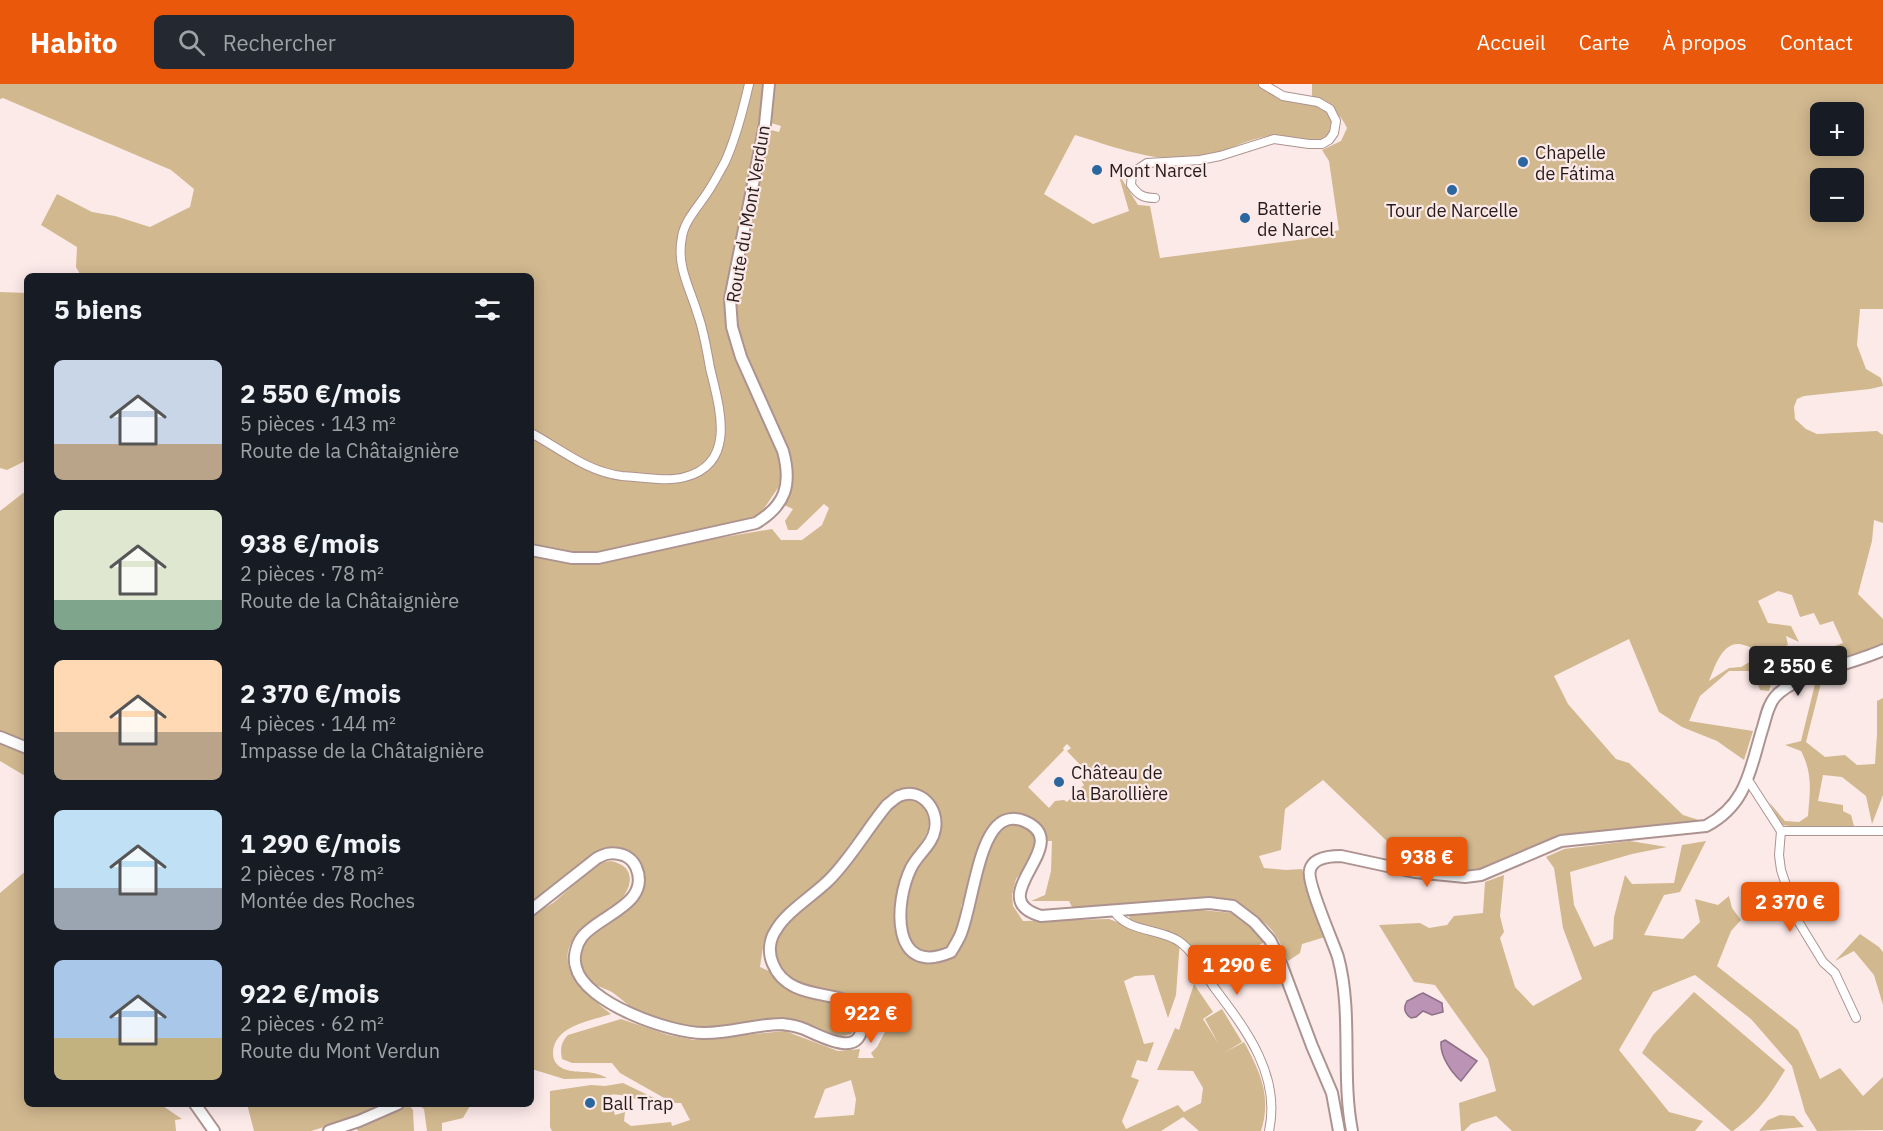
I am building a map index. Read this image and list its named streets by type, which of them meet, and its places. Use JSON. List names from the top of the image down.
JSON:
{
  "streets": {
    "street": ["Route du Mont Verdun"]
  },
  "places": [
    "Chapelle de Fátima",
    "Mont Narcel",
    "Tour de Narcelle",
    "Batterie de Narcel",
    "Château de la Barollière",
    "Ball Trap"
  ],
  "page": {
    "header": "Habito",
    "search": "Rechercher",
    "nav": [
      "Accueil",
      "Carte",
      "À propos",
      "Contact"
    ],
    "map_buttons": ["+", "−"],
    "heading": "5 biens",
    "list": [
      {
        "name": "2 550 €/mois",
        "note": "5 pièces · 143 m² · Route de la Châtaignière"
      },
      {
        "name": "938 €/mois",
        "note": "2 pièces · 78 m² · Route de la Châtaignière"
      },
      {
        "name": "2 370 €/mois",
        "note": "4 pièces · 144 m² · Impasse de la Châtaignière"
      },
      {
        "name": "1 290 €/mois",
        "note": "2 pièces · 78 m² · Montée des Roches"
      },
      {
        "name": "922 €/mois",
        "note": "2 pièces · 62 m² · Route du Mont Verdun"
      }
    ],
    "price": [
      "2 550 €",
      "938 €",
      "2 370 €",
      "1 290 €",
      "922 €"
    ]
  }
}
